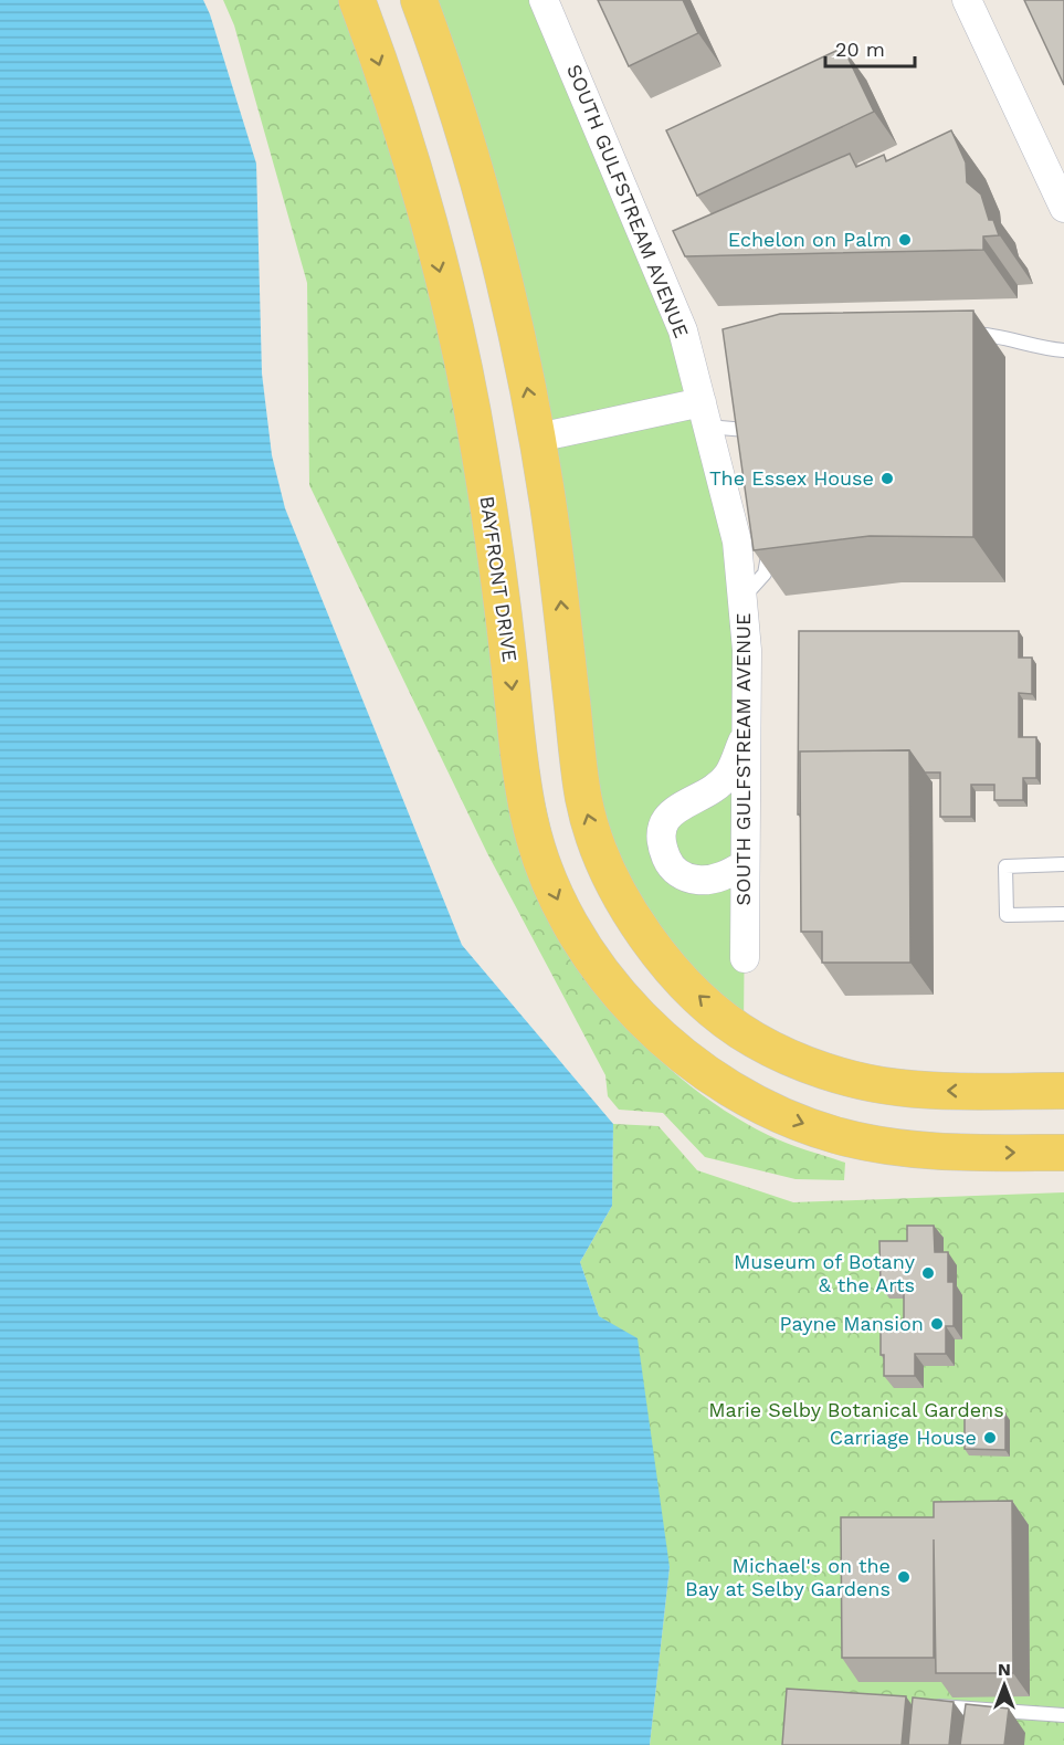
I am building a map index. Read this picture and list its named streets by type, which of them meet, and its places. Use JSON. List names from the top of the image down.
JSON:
{
  "streets": {
    "main road": ["BAYFRONT DRIVE"],
    "street": ["SOUTH GULFSTREAM AVENUE"]
  },
  "one_way": ["BAYFRONT DRIVE"],
  "parks": ["Marie Selby Botanical Gardens"],
  "places": [
    "Echelon on Palm",
    "The Essex House",
    "Museum of Botany & the Arts",
    "Payne Mansion",
    "Carriage House",
    "Michael's on the Bay at Selby Gardens"
  ],
  "scale_bar": "20 m",
  "north": "top"
}
